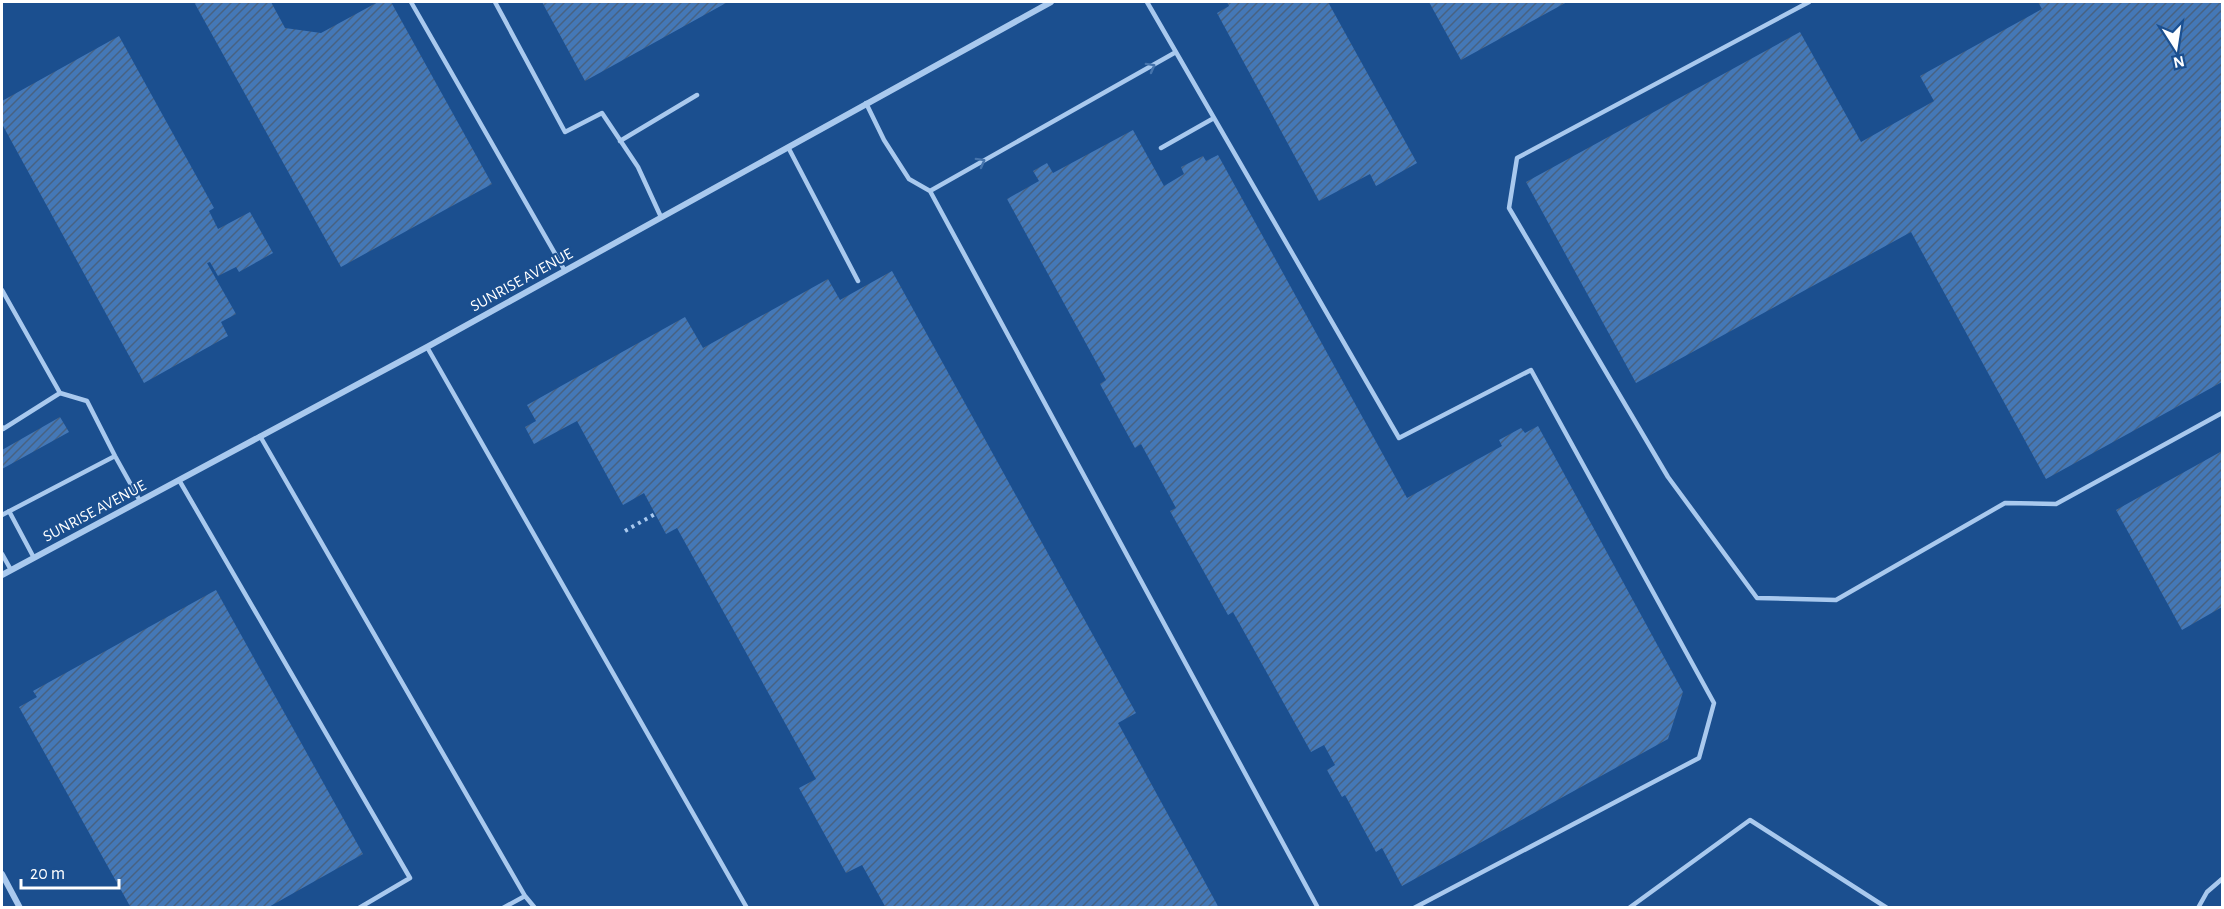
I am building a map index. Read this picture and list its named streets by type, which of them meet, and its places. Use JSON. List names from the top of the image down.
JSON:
{
  "streets": {
    "street": ["SUNRISE AVENUE"]
  },
  "scale_bar": "20 m",
  "north": "bottom"
}
